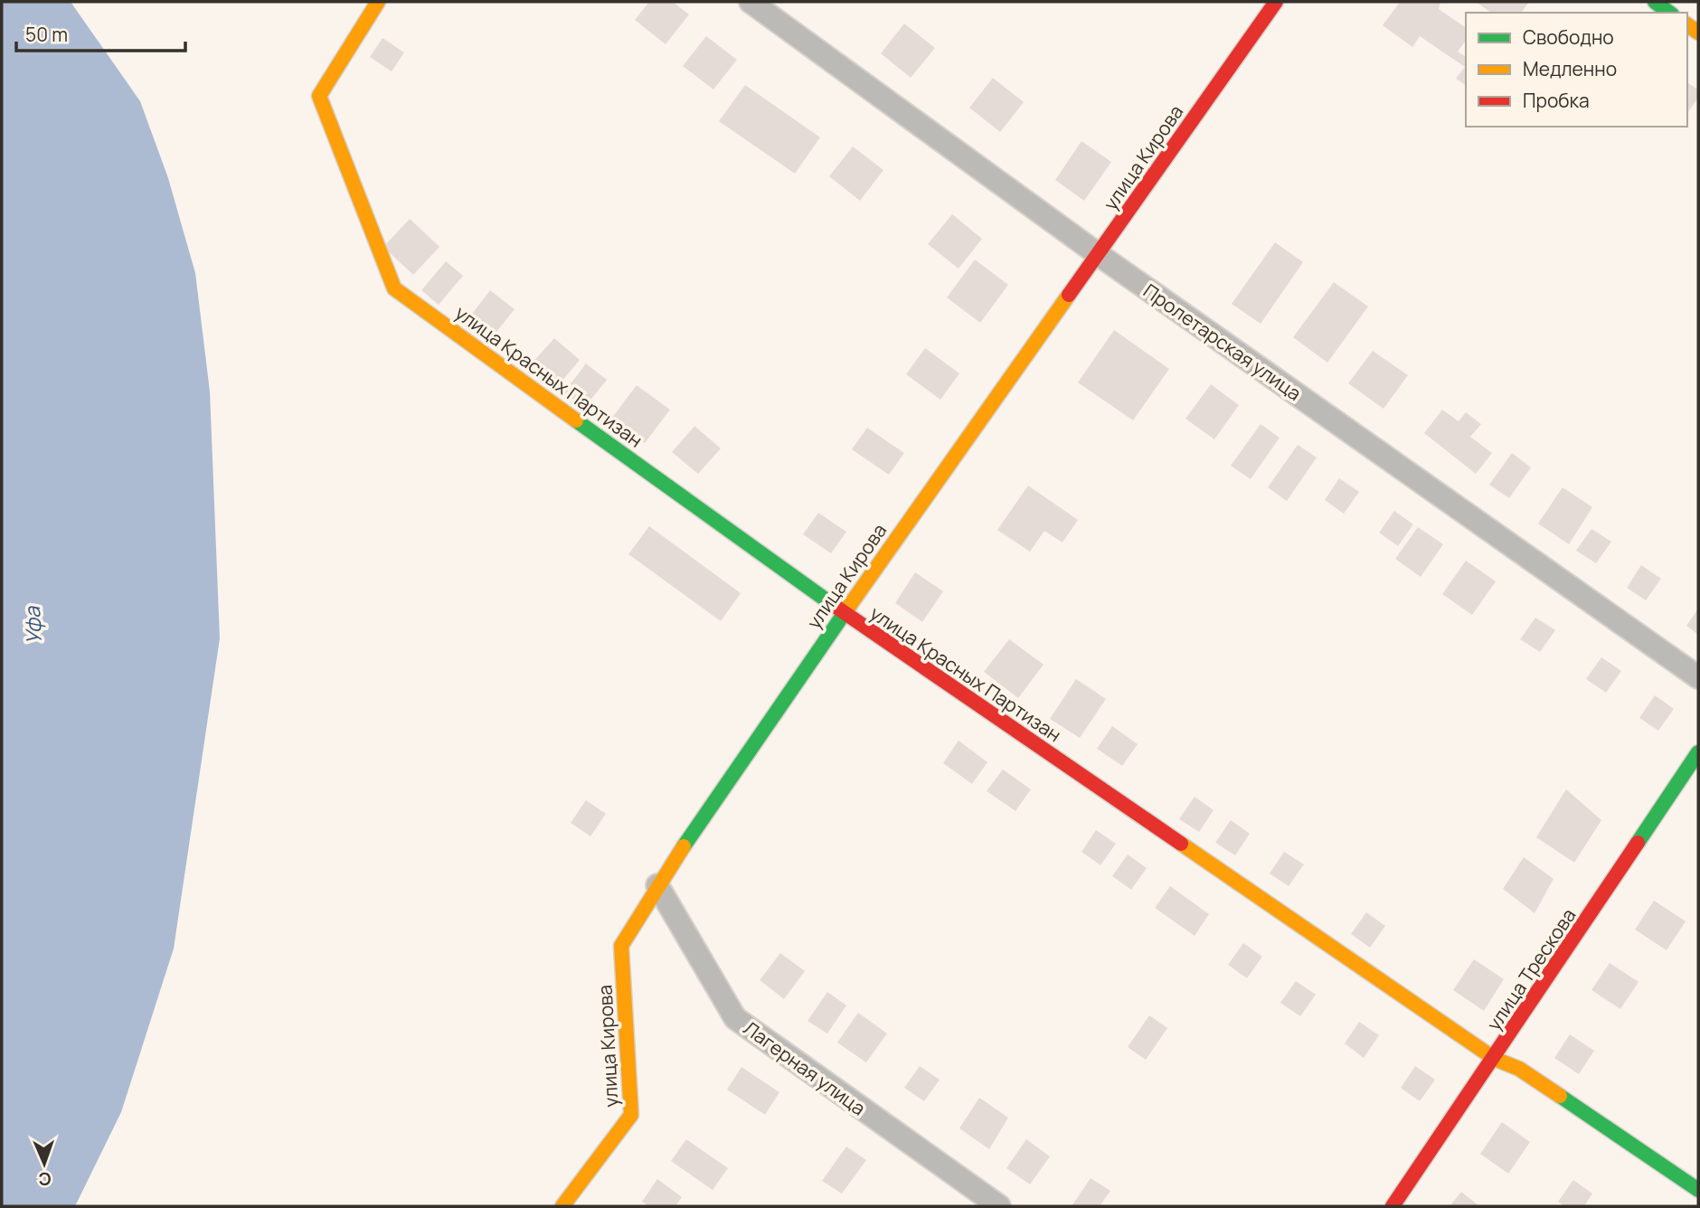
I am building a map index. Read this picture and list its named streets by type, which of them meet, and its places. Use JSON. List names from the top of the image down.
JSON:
{
  "streets": {
    "street": [
      "улица Кирова",
      "Пролетарская улица",
      "улица Красных Партизан",
      "улица Трескова",
      "Лагерная улица"
    ]
  },
  "crossings": [
    ["улица Кирова", "Пролетарская улица"],
    ["улица Кирова", "улица Красных Партизан"],
    ["улица Кирова", "Лагерная улица"],
    ["улица Красных Партизан", "улица Трескова"]
  ],
  "water": ["Уфа"],
  "legend": ["Свободно", "Медленно", "Пробка"],
  "scale_bar": "50 m",
  "north": "bottom"
}
